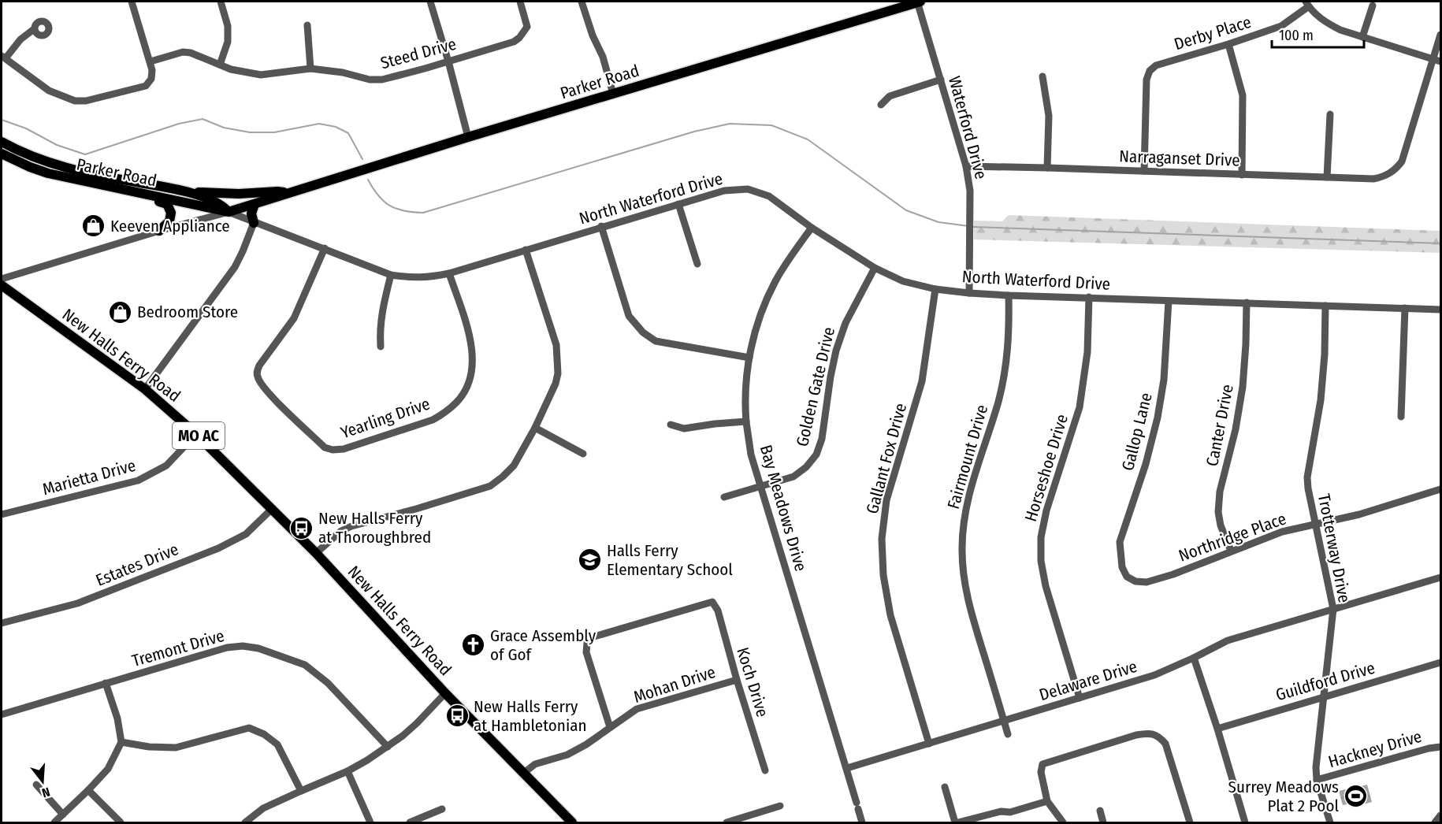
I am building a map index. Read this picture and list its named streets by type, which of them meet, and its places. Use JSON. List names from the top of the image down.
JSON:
{
  "streets": {
    "main road": ["Parker Road", "New Halls Ferry Road", "MO AC"],
    "street": [
      "Derby Place",
      "Steed Drive",
      "Waterford Drive",
      "Narraganset Drive",
      "North Waterford Drive",
      "Golden Gate Drive",
      "Yearling Drive",
      "Canter Drive",
      "Gallop Lane",
      "Fairmount Drive",
      "Gallant Fox Drive",
      "Horseshoe Drive",
      "Marietta Drive",
      "Bay Meadows Drive",
      "Northridge Place",
      "Trotterway Drive",
      "Estates Drive",
      "Tremont Drive",
      "Delaware Drive",
      "Guildford Drive",
      "Koch Drive",
      "Mohan Drive",
      "Hackney Drive"
    ]
  },
  "crossings": [
    ["Derby Place", "Narraganset Drive"],
    ["Parker Road", "Waterford Drive"],
    ["Parker Road", "North Waterford Drive"],
    ["Waterford Drive", "Narraganset Drive"],
    ["Waterford Drive", "North Waterford Drive"],
    ["North Waterford Drive", "Golden Gate Drive"],
    ["North Waterford Drive", "Yearling Drive"],
    ["North Waterford Drive", "Canter Drive"],
    ["North Waterford Drive", "Gallop Lane"],
    ["North Waterford Drive", "Fairmount Drive"],
    ["North Waterford Drive", "Gallant Fox Drive"],
    ["North Waterford Drive", "Horseshoe Drive"],
    ["North Waterford Drive", "Bay Meadows Drive"],
    ["North Waterford Drive", "Trotterway Drive"],
    ["New Halls Ferry Road", "Marietta Drive"],
    ["New Halls Ferry Road", "Estates Drive"],
    ["New Halls Ferry Road", "Mohan Drive"],
    ["Golden Gate Drive", "Bay Meadows Drive"],
    ["Canter Drive", "Northridge Place"],
    ["Gallop Lane", "Northridge Place"],
    ["Fairmount Drive", "Delaware Drive"],
    ["Gallant Fox Drive", "Delaware Drive"],
    ["Horseshoe Drive", "Delaware Drive"],
    ["Bay Meadows Drive", "Delaware Drive"],
    ["Northridge Place", "Trotterway Drive"],
    ["Trotterway Drive", "Delaware Drive"],
    ["Trotterway Drive", "Guildford Drive"],
    ["Trotterway Drive", "Hackney Drive"],
    ["Koch Drive", "Mohan Drive"]
  ],
  "places": {
    "shop": ["Keeven Appliance", "Bedroom Store"],
    "bus stop": ["New Halls Ferry at Thoroughbred", "New Halls Ferry at Hambletonian"],
    "school or university": ["Halls Ferry Elementary School"],
    "church": ["Grace Assembly of Gof"],
    "sports": ["Surrey Meadows Plat 2 Pool"]
  },
  "scale_bar": "100 m",
  "north": "bottom"
}
